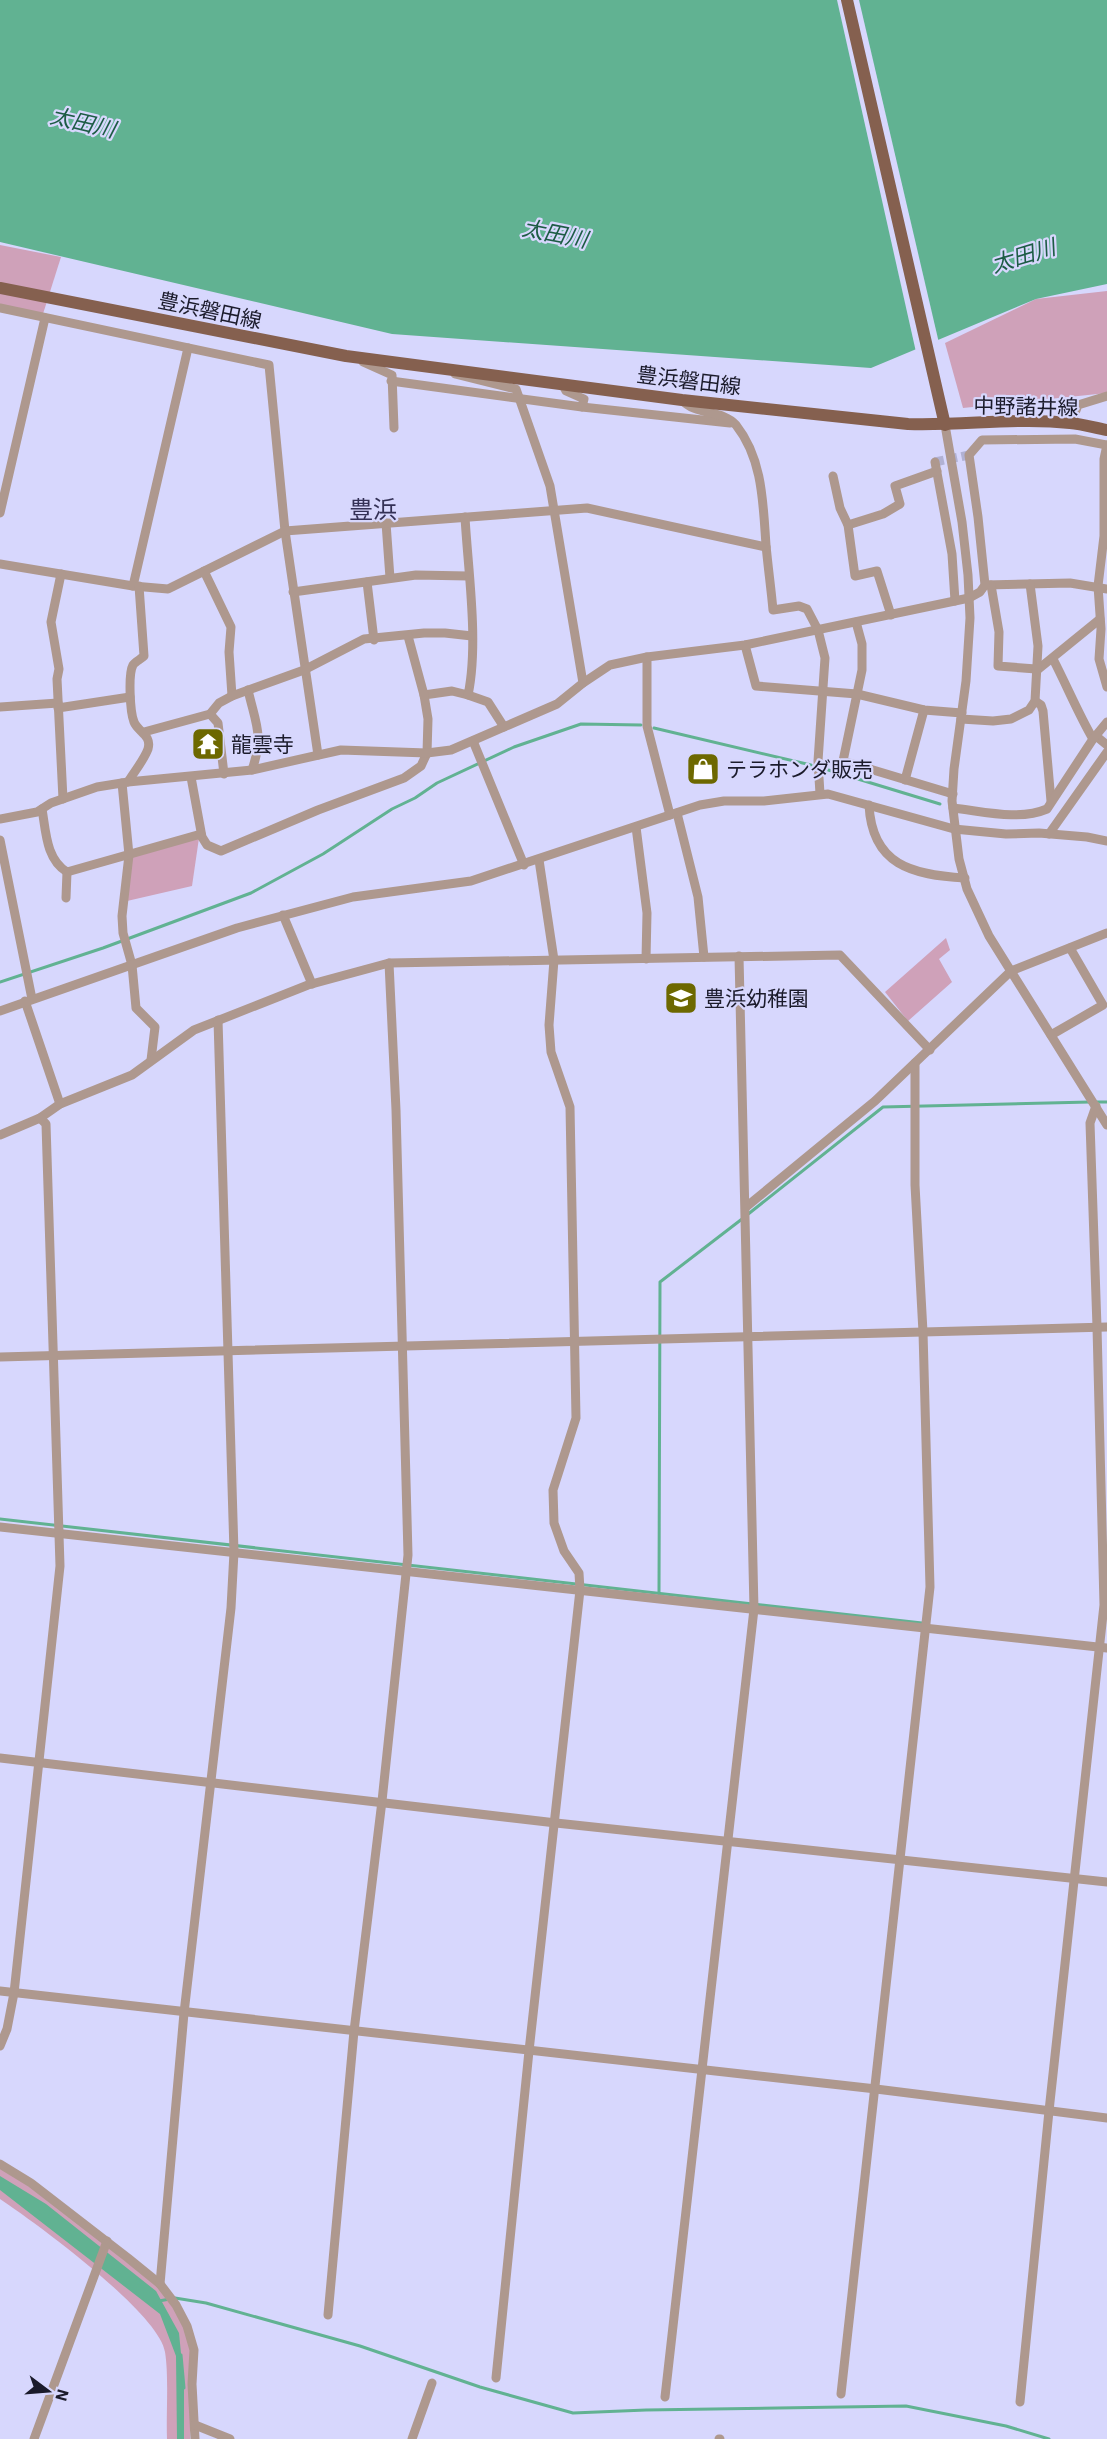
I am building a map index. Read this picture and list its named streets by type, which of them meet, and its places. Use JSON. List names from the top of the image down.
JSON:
{
  "streets": {
    "main road": ["豊浜磐田線", "中野諸井線"]
  },
  "crossings": [
    ["豊浜磐田線", "中野諸井線"]
  ],
  "districts": ["豊浜"],
  "water": ["太田川"],
  "places": {
    "temple": ["龍雲寺"],
    "shop": ["テラホンダ販売"],
    "school or university": ["豊浜幼稚園"]
  },
  "north": "right"
}
